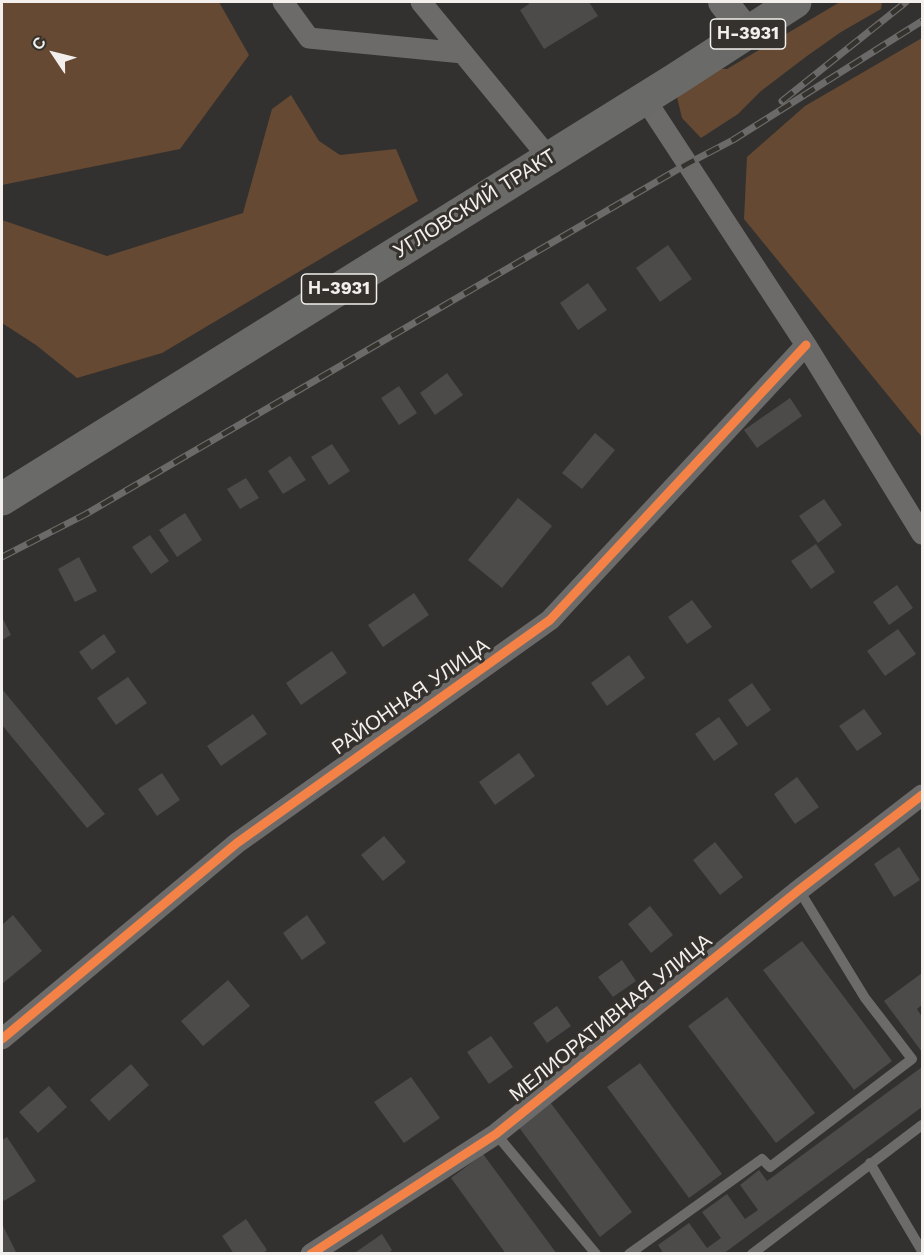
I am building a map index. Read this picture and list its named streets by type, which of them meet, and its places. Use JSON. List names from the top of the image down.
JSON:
{
  "streets": {
    "highway": ["Н-3931", "УГЛОВСКИЙ ТРАКТ"],
    "street": ["РАЙОННАЯ УЛИЦА", "МЕЛИОРАТИВНАЯ УЛИЦА"]
  },
  "north": "top left"
}
